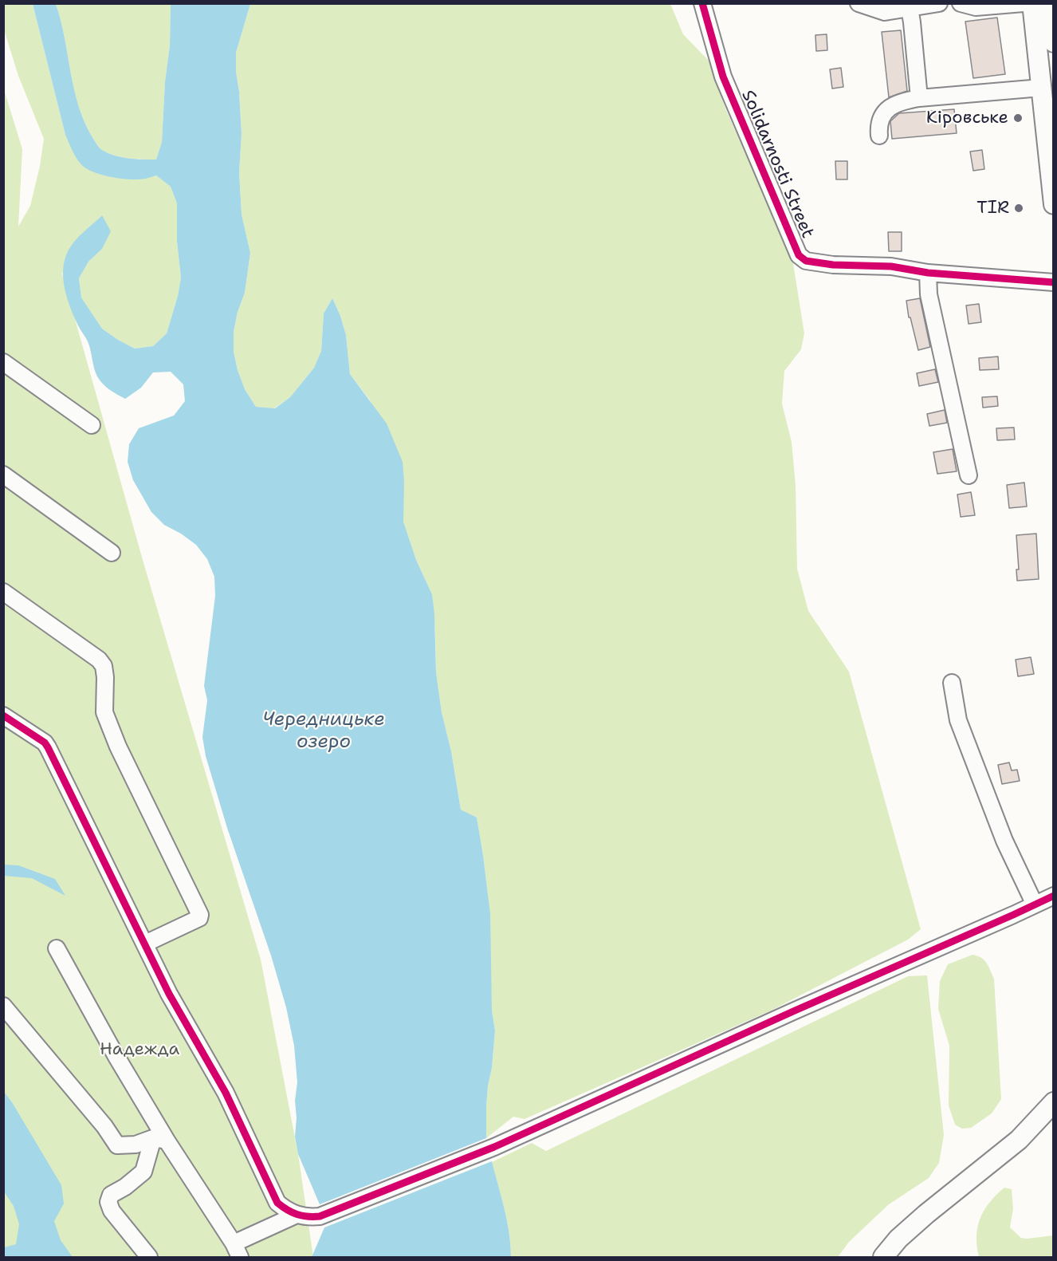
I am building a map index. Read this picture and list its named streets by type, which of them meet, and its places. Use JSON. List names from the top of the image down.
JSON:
{
  "streets": {
    "street": ["Solidarnosti Street"]
  },
  "water": ["Чередницьке озеро"],
  "parks": ["Надежда"],
  "places": ["Кіровське", "TIR"]
}
